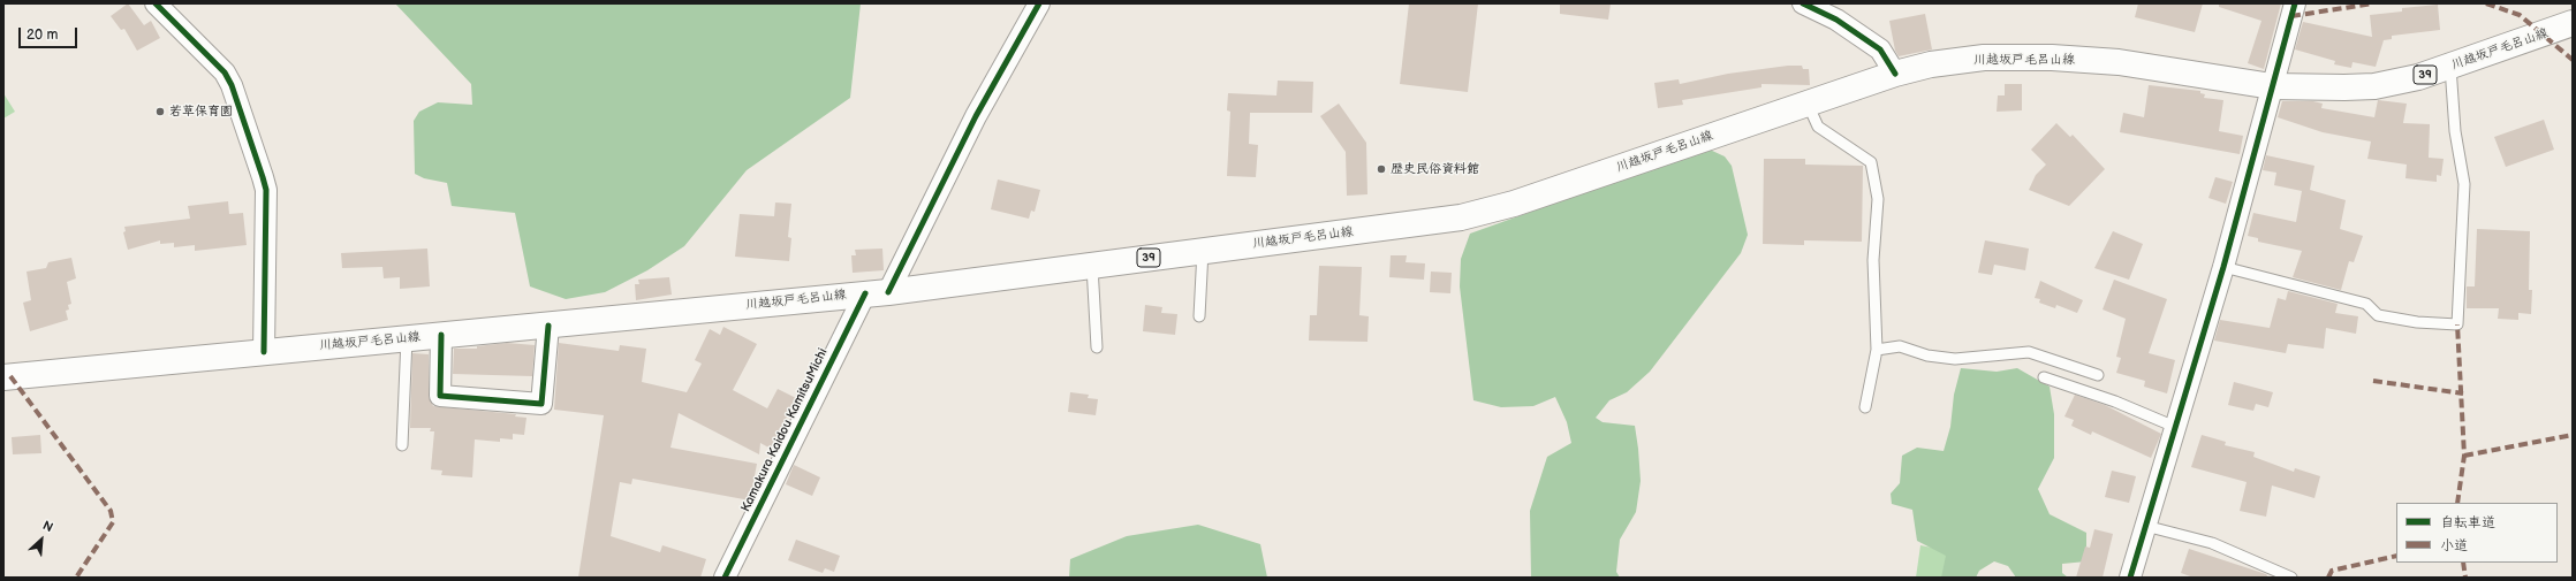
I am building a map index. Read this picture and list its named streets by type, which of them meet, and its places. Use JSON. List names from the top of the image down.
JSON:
{
  "streets": {
    "main road": ["川越坂戸毛呂山線", "39"],
    "street": ["Kamakura Kaidou KamitsuMichi"]
  },
  "crossings": [
    ["川越坂戸毛呂山線", "Kamakura Kaidou KamitsuMichi"]
  ],
  "places": ["若草保育園", "歴史民俗資料館"],
  "legend": ["自転車道", "小道"],
  "scale_bar": "20 m",
  "north": "top right"
}
